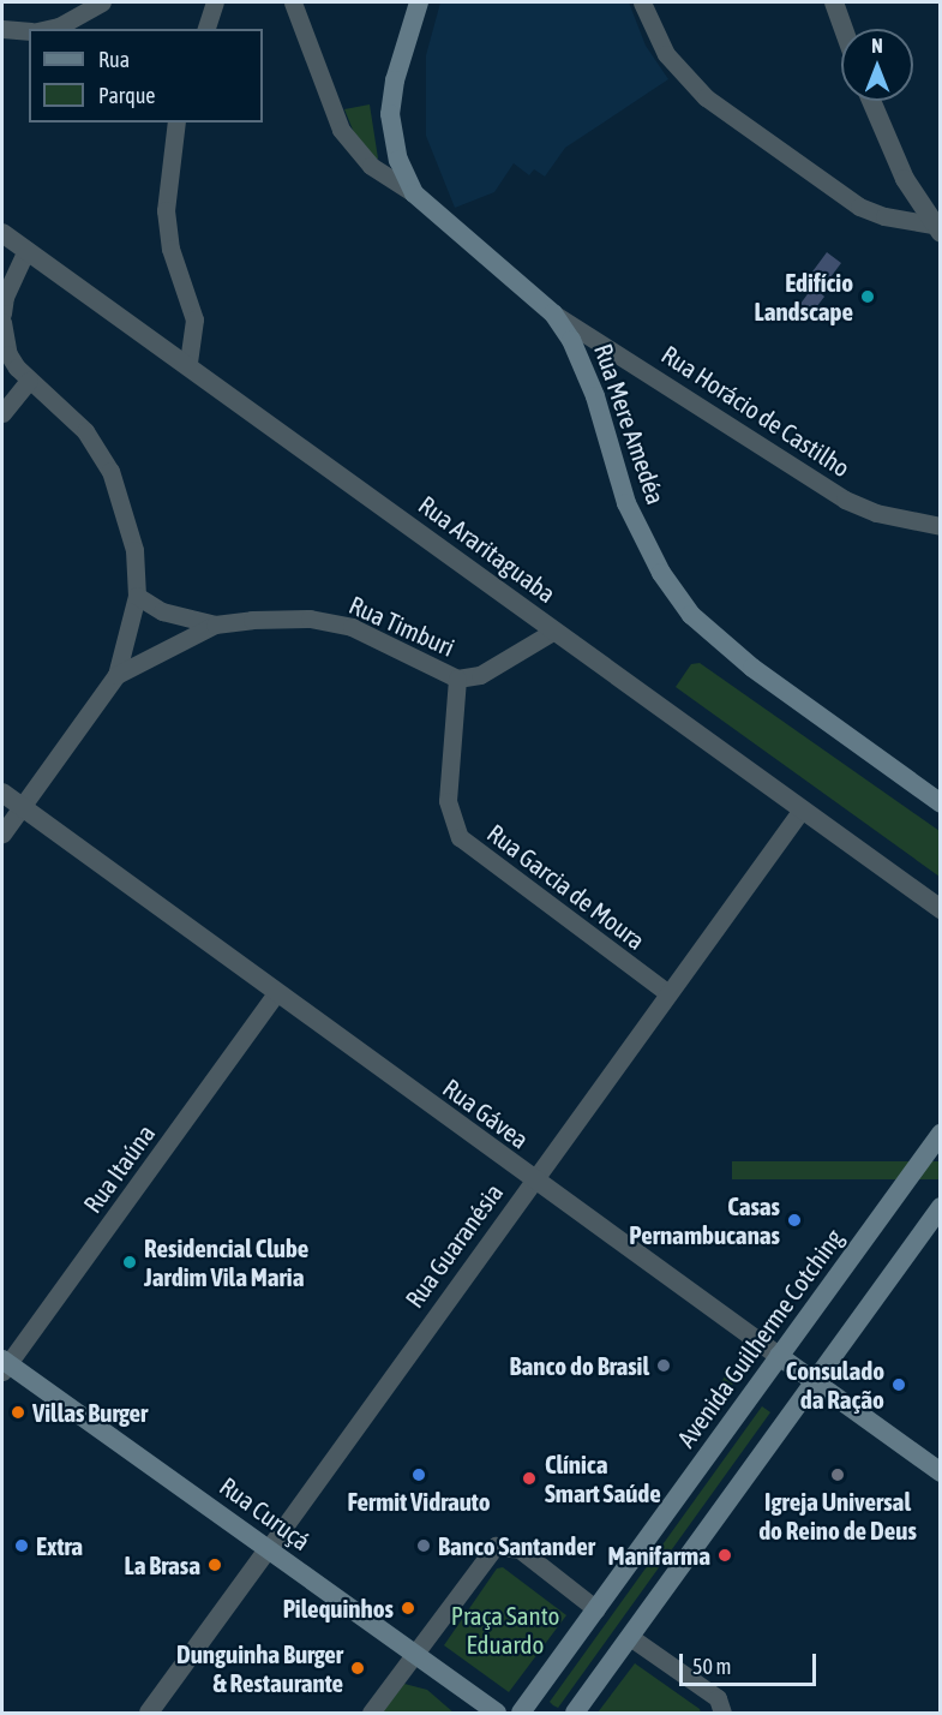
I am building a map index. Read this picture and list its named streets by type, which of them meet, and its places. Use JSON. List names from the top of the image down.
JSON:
{
  "streets": {
    "main road": [
      "Rua Mere Amedéa",
      "Rua Gávea",
      "Avenida Guilherme Cotching",
      "Rua Curuçá"
    ],
    "street": [
      "Rua Horácio de Castilho",
      "Rua Araritaguaba",
      "Rua Timburi",
      "Rua Garcia de Moura",
      "Rua Itaúna",
      "Rua Guaranésia"
    ]
  },
  "crossings": [
    ["Rua Horácio de Castilho", "Rua Mere Amedéa"],
    ["Rua Araritaguaba", "Rua Timburi"],
    ["Rua Araritaguaba", "Rua Guaranésia"],
    ["Rua Timburi", "Rua Garcia de Moura"],
    ["Rua Garcia de Moura", "Rua Guaranésia"],
    ["Rua Gávea", "Rua Itaúna"],
    ["Rua Gávea", "Rua Guaranésia"],
    ["Rua Gávea", "Avenida Guilherme Cotching"],
    ["Rua Itaúna", "Rua Curuçá"],
    ["Rua Guaranésia", "Rua Curuçá"]
  ],
  "parks": ["Praça Santo Eduardo"],
  "places": [
    "Edifício Landscape",
    "Casas Pernambucanas",
    "Residencial Clube Jardim Vila Maria",
    "Banco do Brasil",
    "Consulado da Ração",
    "Villas Burger",
    "Fermit Vidrauto",
    "Igreja Universal do Reino de Deus",
    "Clínica Smart Saúde",
    "Extra",
    "Banco Santander",
    "Manifarma",
    "La Brasa",
    "Pilequinhos",
    "Dunguinha Burger & Restaurante"
  ],
  "legend": ["Rua", "Parque"],
  "scale_bar": "50 m",
  "north": "top"
}
